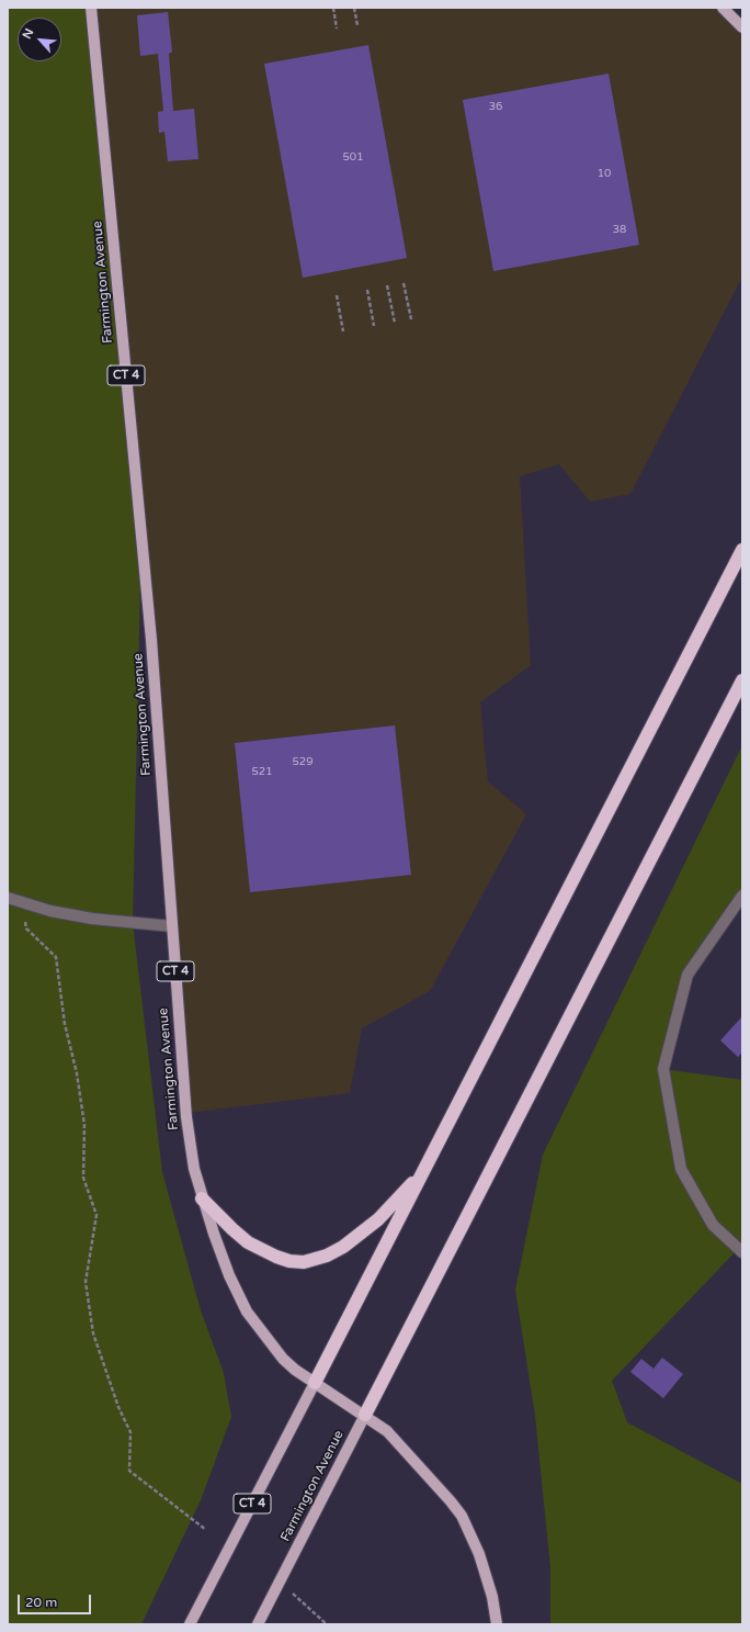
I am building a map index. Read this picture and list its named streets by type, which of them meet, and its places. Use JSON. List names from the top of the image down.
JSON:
{
  "streets": {
    "main road": ["Farmington Avenue", "CT 4"]
  },
  "crossings": [
    ["Farmington Avenue", "CT 4"]
  ],
  "house_numbers": [
    "36",
    "501",
    "10",
    "38",
    "529",
    "521"
  ],
  "scale_bar": "20 m",
  "north": "top left"
}
